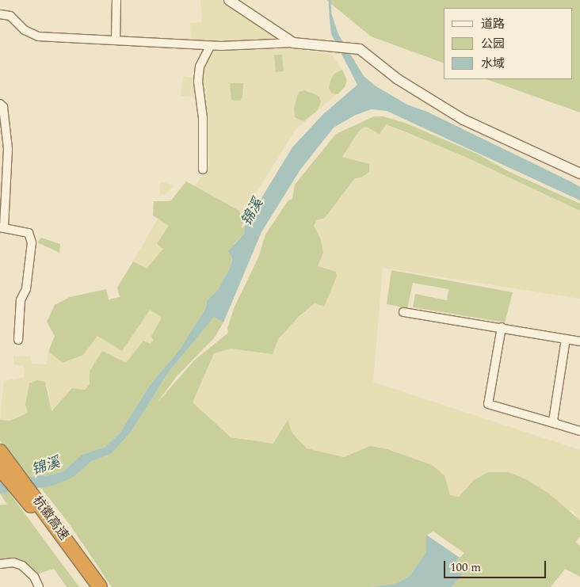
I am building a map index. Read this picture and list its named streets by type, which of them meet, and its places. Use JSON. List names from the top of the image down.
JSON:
{
  "streets": {
    "highway": ["杭徽高速"]
  },
  "water": ["锦溪"],
  "legend": ["道路", "公园", "水域"],
  "scale_bar": "100 m"
}
